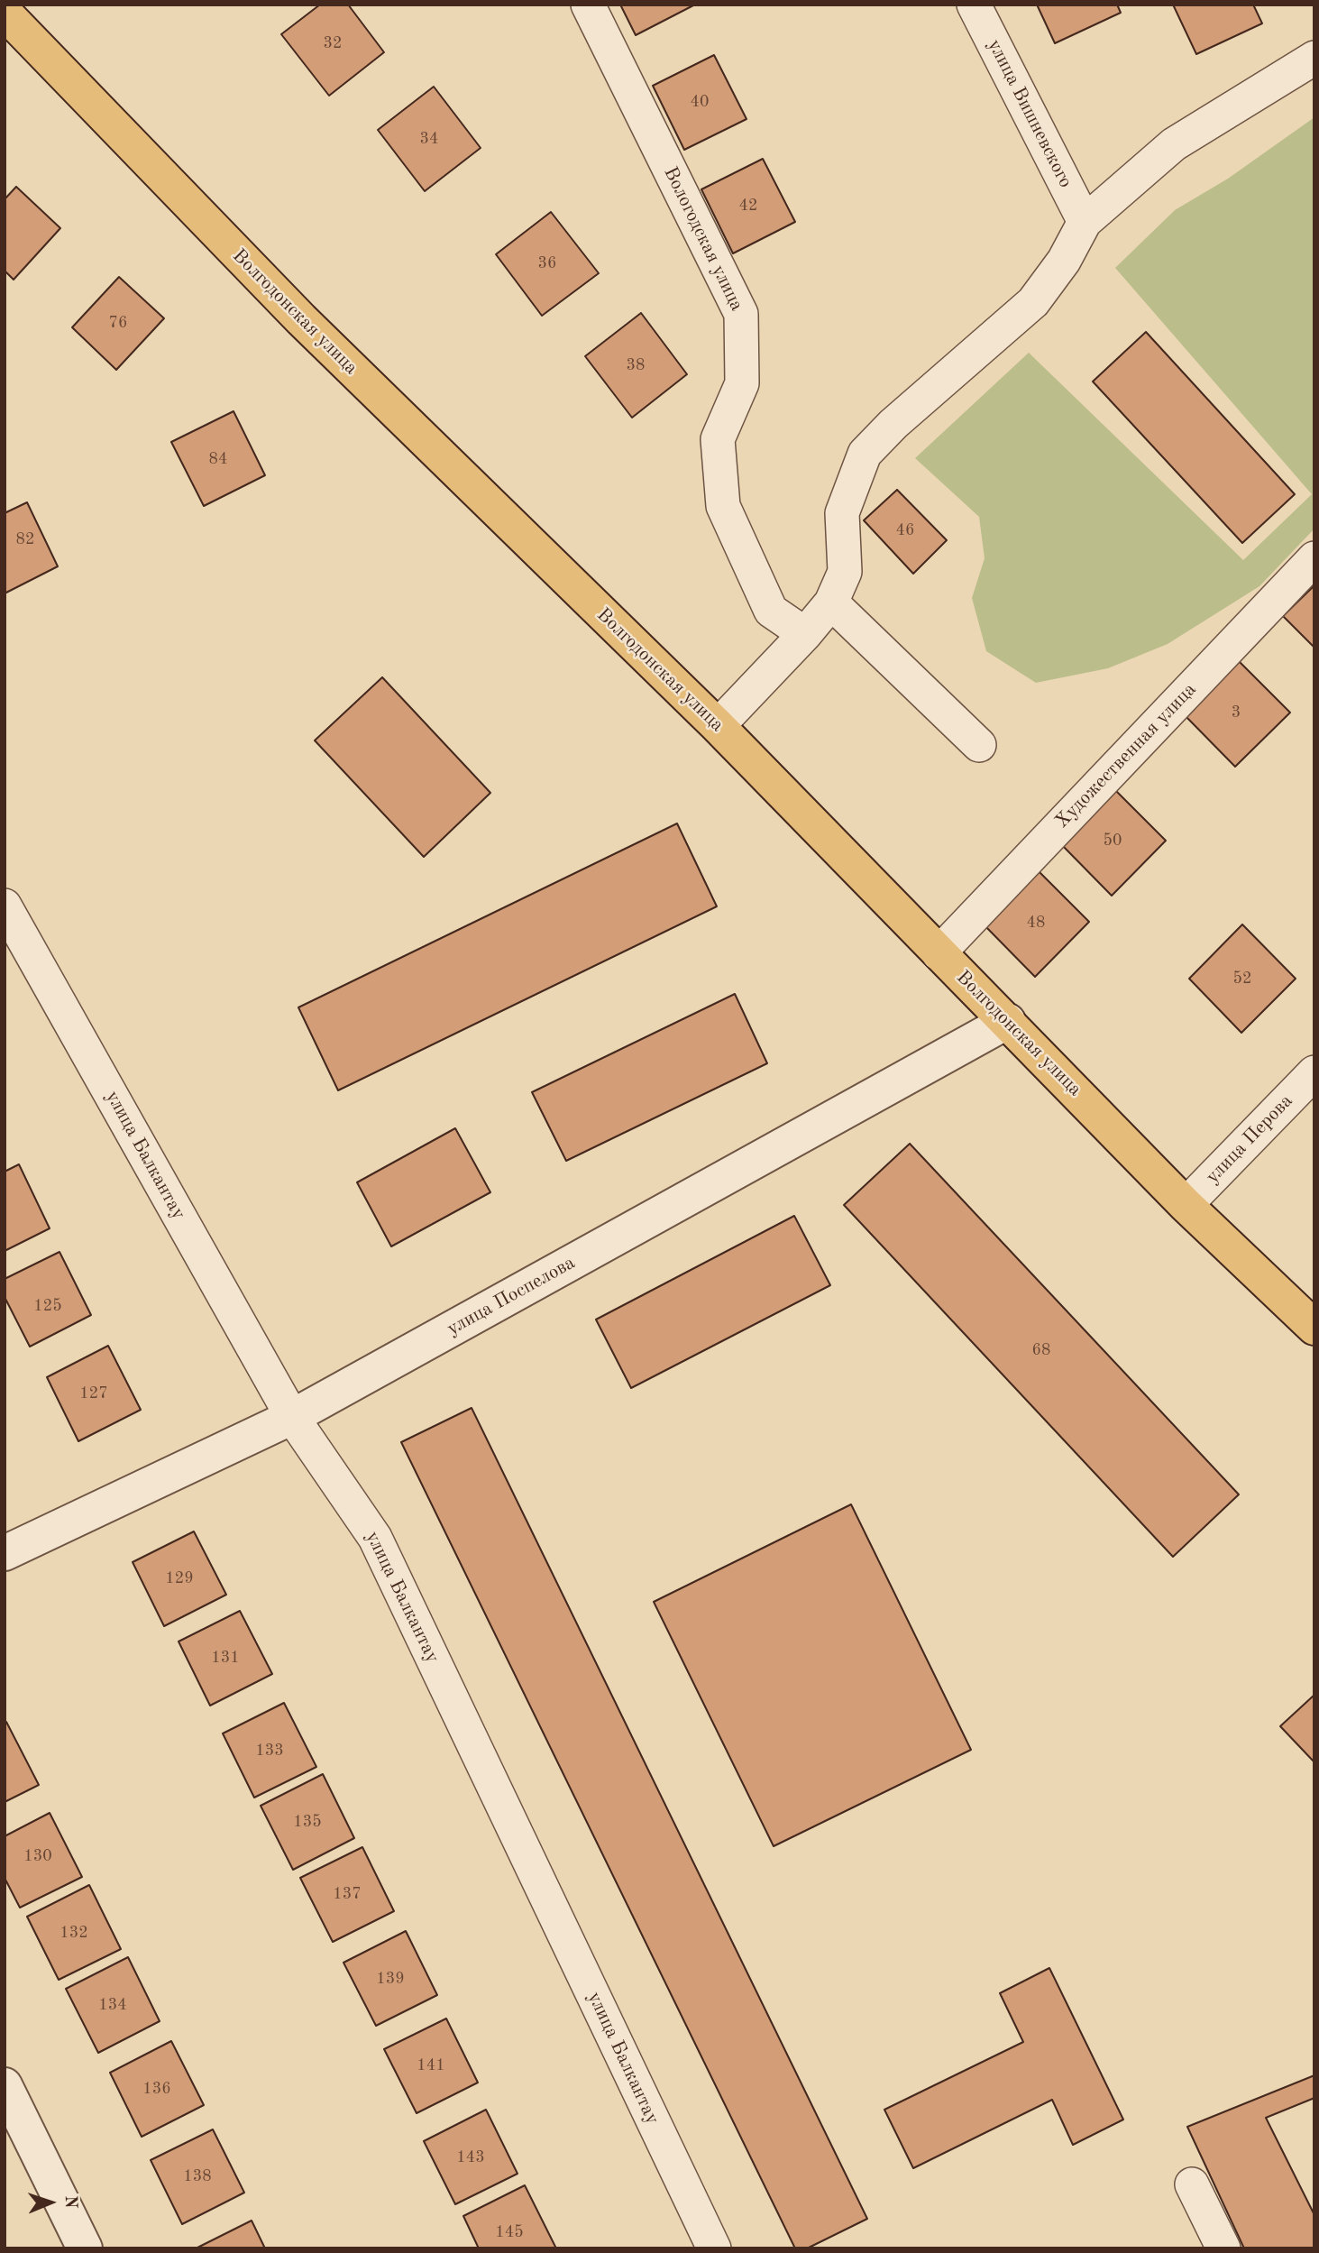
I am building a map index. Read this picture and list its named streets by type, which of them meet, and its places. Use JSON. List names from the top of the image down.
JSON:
{
  "streets": {
    "main road": ["Волгодонская улица"],
    "street": [
      "улица Вишневского",
      "Вологодская улица",
      "Художественная улица",
      "улица Перова",
      "улица Балкантау",
      "улица Поспелова"
    ]
  },
  "crossings": [
    ["Волгодонская улица", "Художественная улица"],
    ["Волгодонская улица", "улица Перова"],
    ["Волгодонская улица", "улица Поспелова"],
    ["улица Балкантау", "улица Поспелова"]
  ],
  "house_numbers": [
    "32",
    "40",
    "34",
    "42",
    "36",
    "76",
    "38",
    "84",
    "46",
    "82",
    "3",
    "50",
    "48",
    "52",
    "125",
    "68",
    "127",
    "129",
    "131",
    "133",
    "135",
    "130",
    "137",
    "132",
    "139",
    "134",
    "141",
    "136",
    "143",
    "138",
    "145"
  ],
  "north": "right"
}
